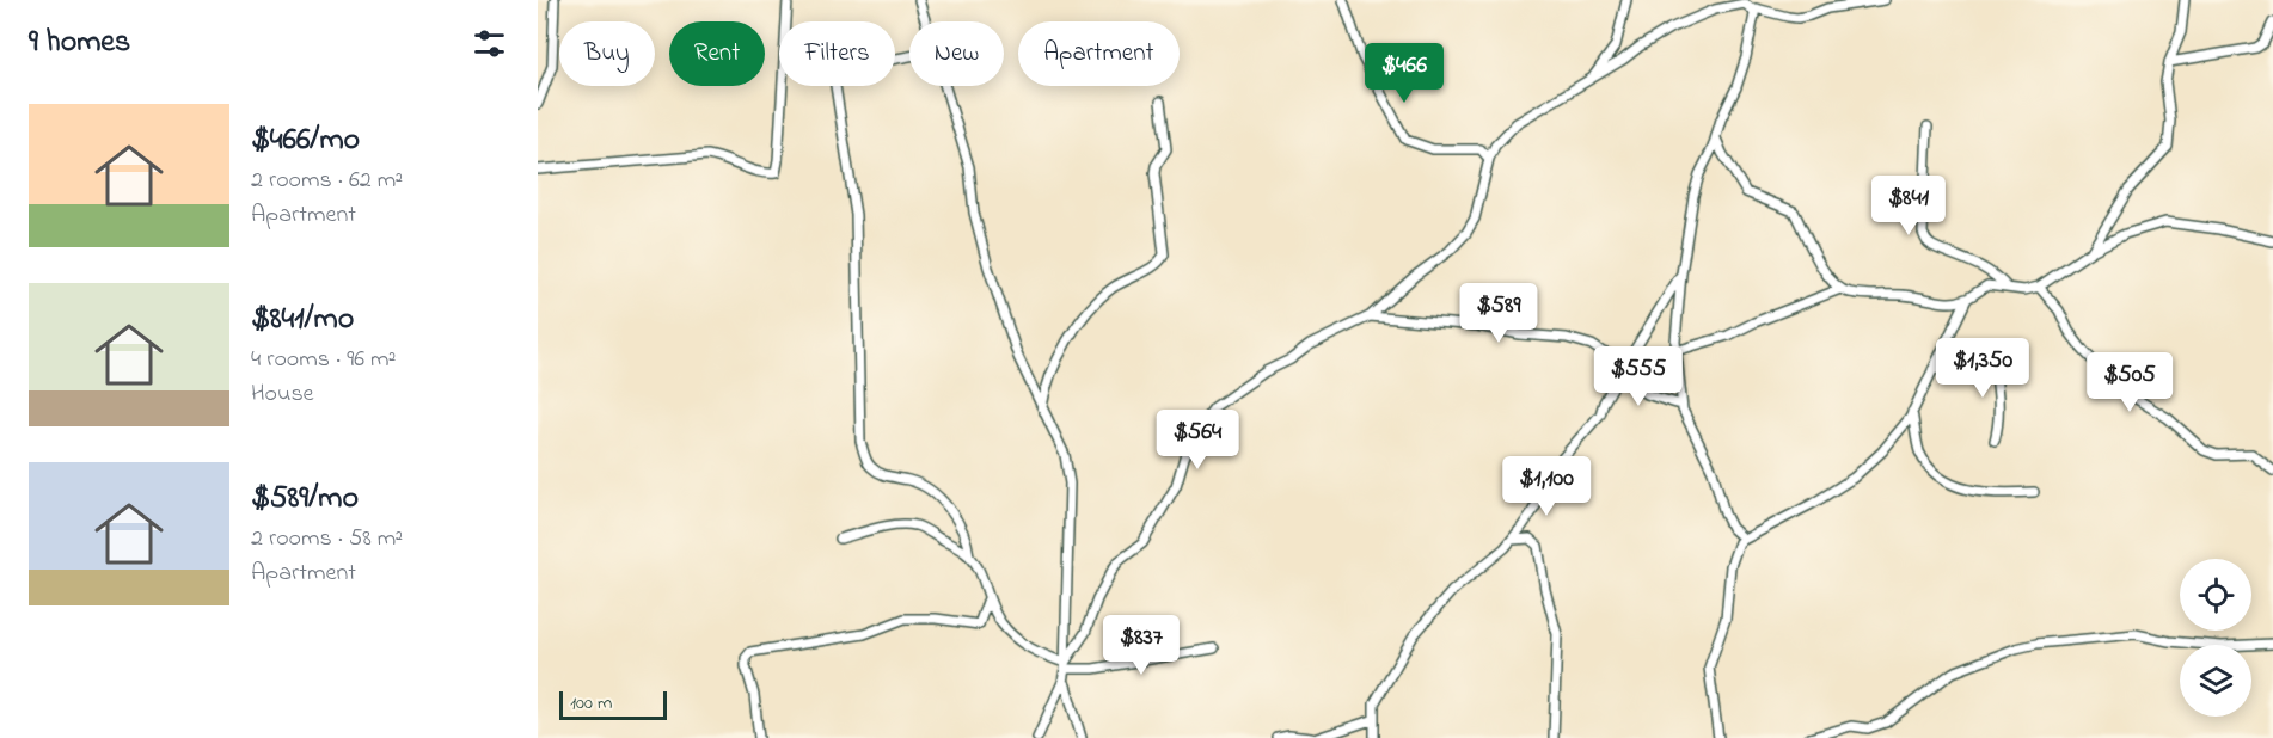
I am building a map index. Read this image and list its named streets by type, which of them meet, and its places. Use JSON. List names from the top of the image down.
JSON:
{
  "scale_bar": "100 m",
  "page": {
    "heading": "9 homes",
    "chip": [
      "Buy",
      "Rent",
      "Filters",
      "New",
      "Apartment"
    ],
    "price": [
      "$466",
      "$841",
      "$589",
      "$1,350",
      "$555",
      "$505",
      "$564",
      "$1,100",
      "$837"
    ],
    "list": [
      {
        "name": "$466/mo",
        "note": "2 rooms · 62 m² · Apartment"
      },
      {
        "name": "$841/mo",
        "note": "4 rooms · 96 m² · House"
      },
      {
        "name": "$589/mo",
        "note": "2 rooms · 58 m² · Apartment"
      }
    ],
    "scale": "100 m"
  }
}
